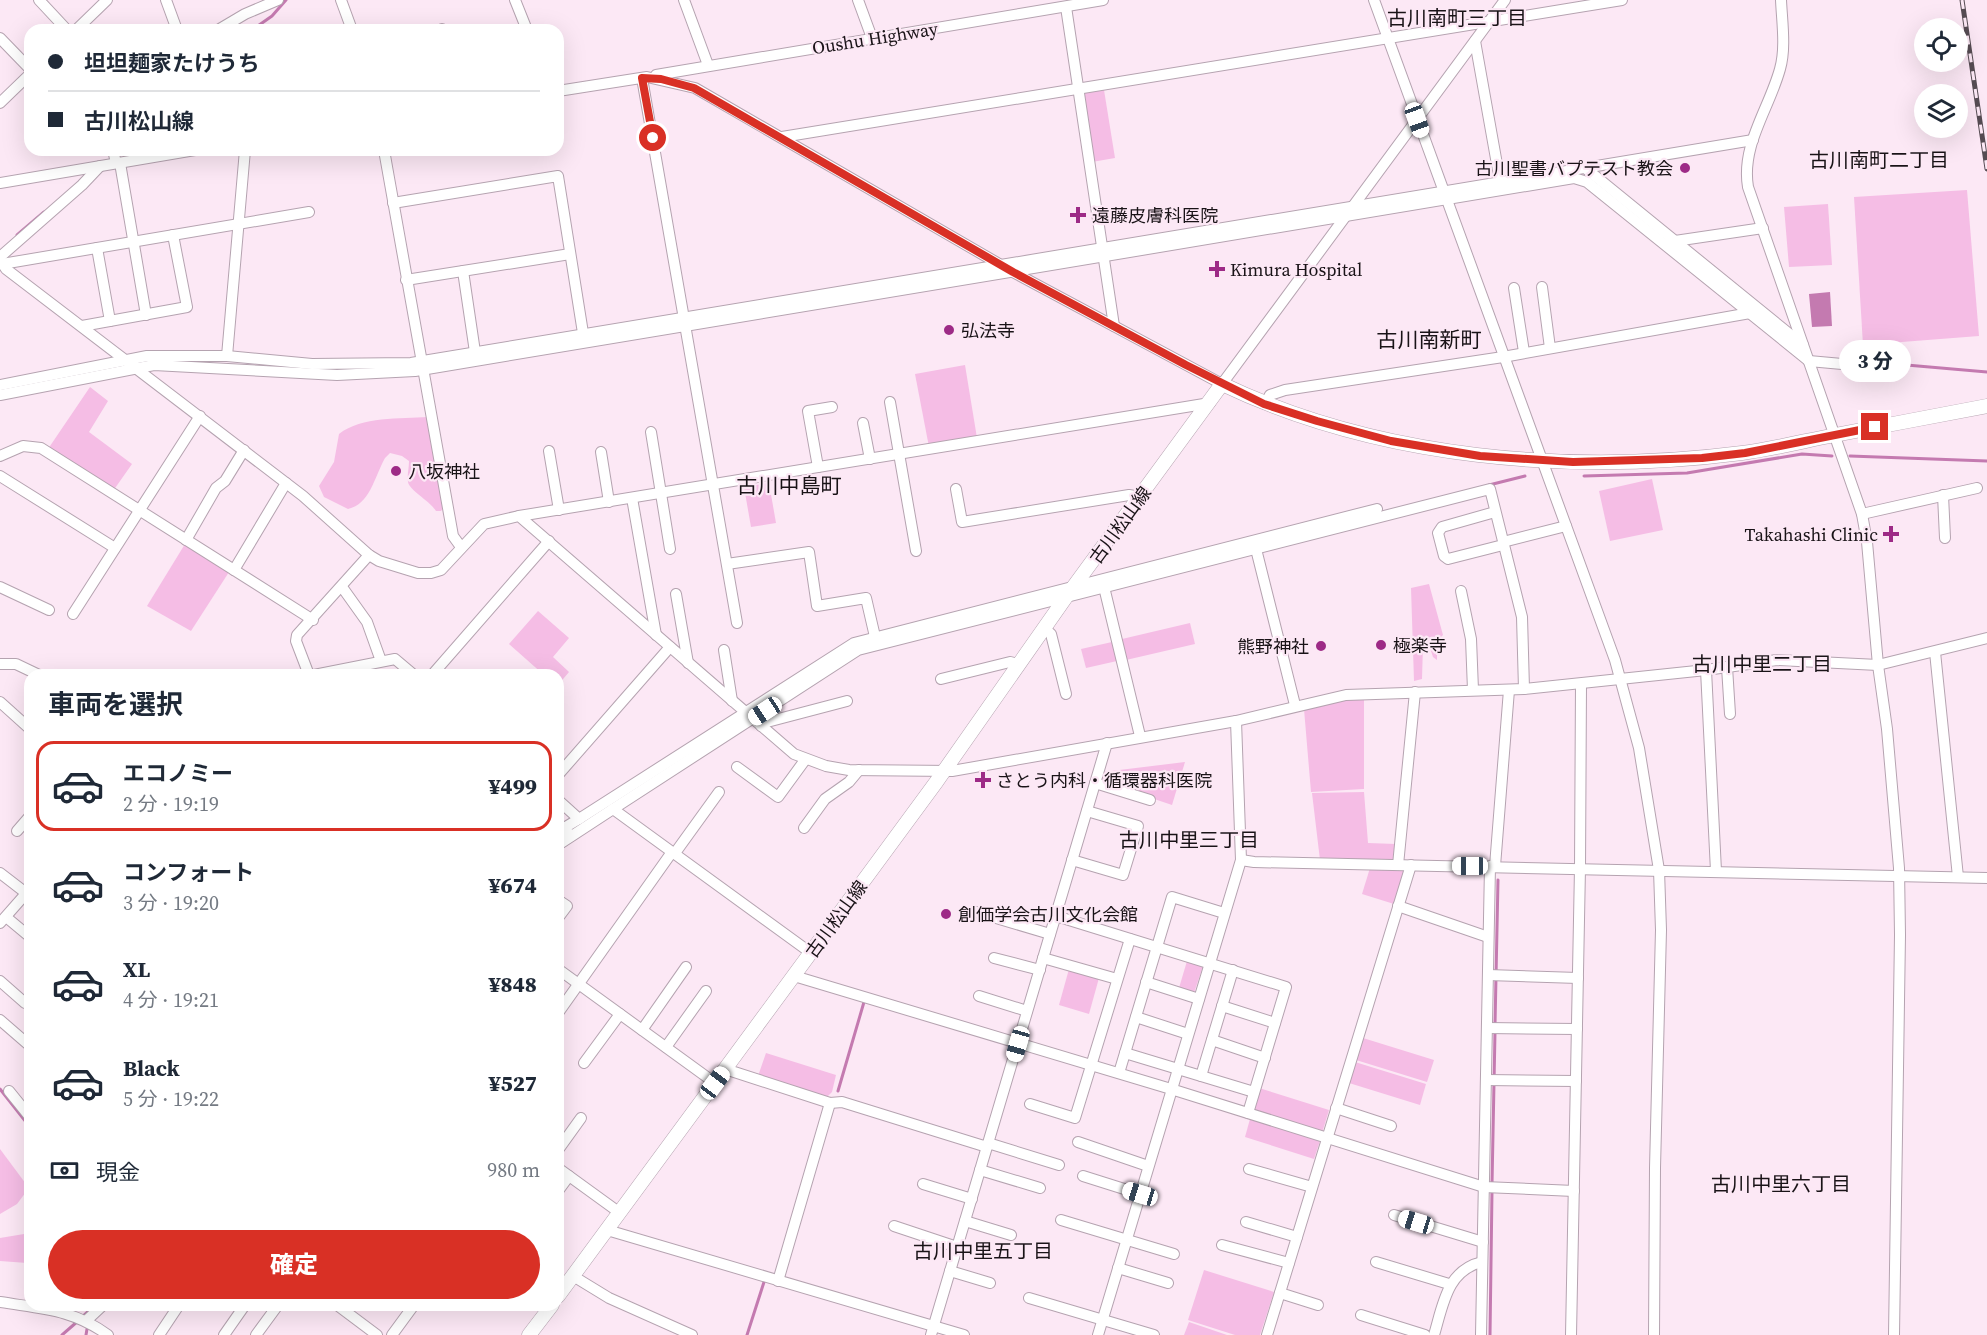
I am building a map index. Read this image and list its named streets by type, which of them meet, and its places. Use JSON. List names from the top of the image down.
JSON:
{
  "streets": {
    "main road": ["古川松山線"],
    "street": ["Oushu Highway"]
  },
  "crossings": [
    ["Oushu Highway", "古川松山線"]
  ],
  "districts": [
    "古川南町三丁目",
    "古川南町二丁目",
    "古川南新町",
    "古川中島町",
    "古川中里二丁目",
    "古川中里三丁目",
    "古川中里六丁目",
    "古川中里五丁目"
  ],
  "places": {
    "other": [
      "古川聖書バプテスト教会",
      "弘法寺",
      "八坂神社",
      "極楽寺",
      "熊野神社",
      "創価学会古川文化会館"
    ],
    "health": [
      "遠藤皮膚科医院",
      "Kimura Hospital",
      "Takahashi Clinic",
      "さとう内科・循環器科医院"
    ]
  },
  "page": {
    "banner": ["坦坦麺家たけうち", "古川松山線"],
    "bubble": "3 分",
    "heading": "車両を選択",
    "list": [
      {
        "name": "エコノミー",
        "note": "2 分 · 19:19",
        "value": "¥499"
      },
      {
        "name": "コンフォート",
        "note": "3 分 · 19:20",
        "value": "¥674"
      },
      {
        "name": "XL",
        "note": "4 分 · 19:21",
        "value": "¥848"
      },
      {
        "name": "Black",
        "note": "5 分 · 19:22",
        "value": "¥527"
      }
    ],
    "pay": ["現金", "980 m"],
    "buttons": "確定"
  }
}
